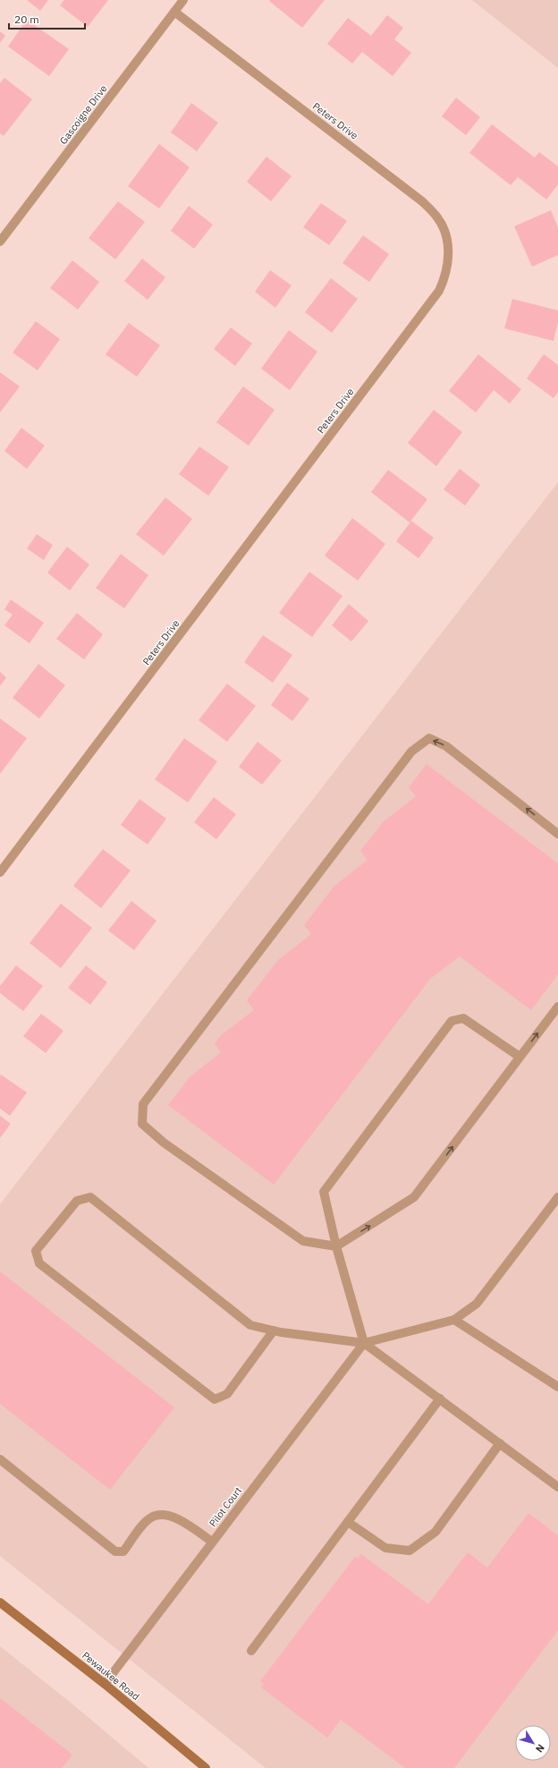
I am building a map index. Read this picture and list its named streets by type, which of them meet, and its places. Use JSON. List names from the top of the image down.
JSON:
{
  "streets": {
    "main road": ["Pewaukee Road"],
    "street": ["Gascoigne Drive", "Peters Drive", "Pilot Court"]
  },
  "crossings": [
    ["Gascoigne Drive", "Peters Drive"],
    ["Pilot Court", "Pewaukee Road"]
  ],
  "scale_bar": "20 m",
  "north": "bottom right"
}
